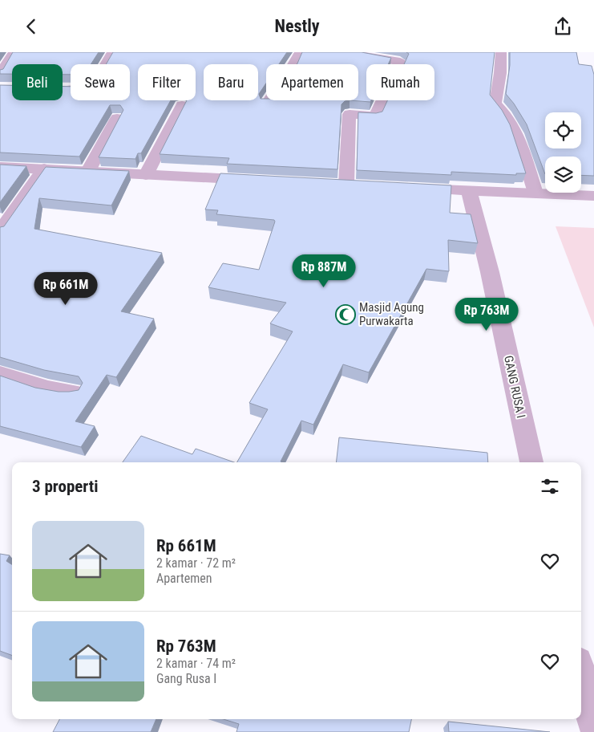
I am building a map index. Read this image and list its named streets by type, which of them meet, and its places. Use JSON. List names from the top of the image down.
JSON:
{
  "streets": {
    "street": ["GANG RUSA I"]
  },
  "places": {
    "mosque": ["Masjid Agung Purwakarta"]
  },
  "page": {
    "header": "Nestly",
    "chip": [
      "Beli",
      "Sewa",
      "Filter",
      "Baru",
      "Apartemen",
      "Rumah"
    ],
    "price": ["Rp 887M", "Rp 661M", "Rp 763M"],
    "heading": "3 properti",
    "list": [
      {
        "name": "Rp 661M",
        "note": "2 kamar · 72 m² · Apartemen"
      },
      {
        "name": "Rp 763M",
        "note": "2 kamar · 74 m² · Gang Rusa I"
      }
    ]
  }
}
